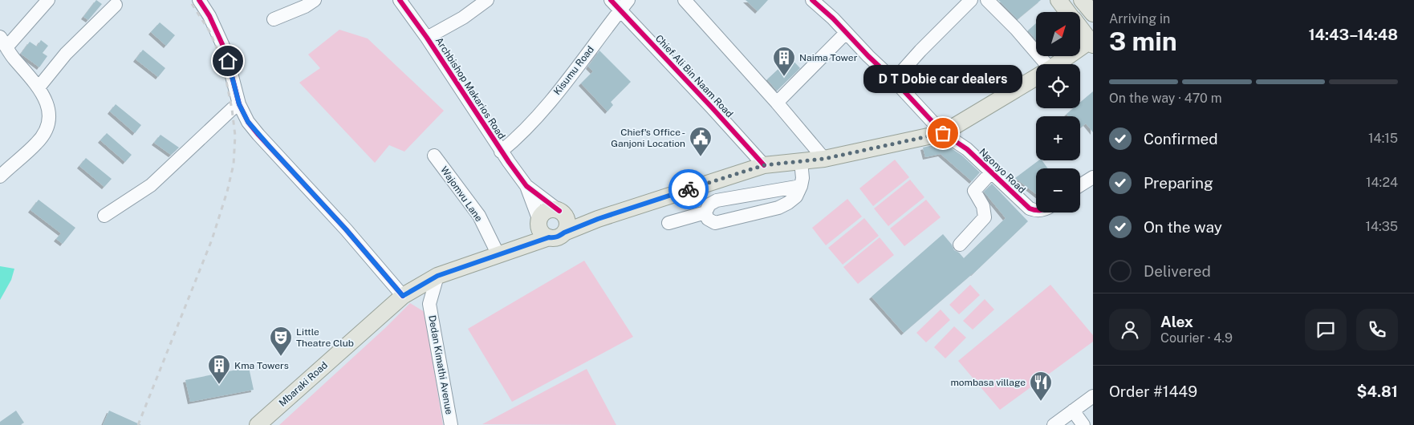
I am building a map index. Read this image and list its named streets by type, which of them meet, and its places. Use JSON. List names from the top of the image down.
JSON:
{
  "streets": {
    "main road": ["Mbaraki Road"],
    "street": [
      "Kisumu Road",
      "Chief Ali Bin Naam Road",
      "Archbishop Makarios Road",
      "Ngonyo Road",
      "Wajomvu Lane",
      "Dedan Kimathi Avenue"
    ]
  },
  "crossings": [
    ["Kisumu Road", "Chief Ali Bin Naam Road"],
    ["Kisumu Road", "Archbishop Makarios Road"],
    ["Wajomvu Lane", "Mbaraki Road"],
    ["Dedan Kimathi Avenue", "Mbaraki Road"]
  ],
  "places": {
    "building": ["Naima Tower", "Kma Towers"],
    "other": ["D T Dobie car dealers"],
    "public building": ["Chief's Office - Ganjoni Location"],
    "theatre": ["Little Theatre Club"],
    "restaurant": ["mombasa village"]
  },
  "north": "top right",
  "page": {
    "heading": ["3 min", "Arriving in", "14:43–14:48"],
    "panel": [
      "Alex",
      "Courier · 4.9",
      "Order #1449",
      "$4.81"
    ],
    "map_buttons": ["+", "−"],
    "bubble": "D T Dobie car dealers",
    "bar": "On the way · 470 m",
    "list": [
      ["Confirmed", "14:15"],
      ["Preparing", "14:24"],
      ["On the way", "14:35"],
      "Delivered"
    ]
  }
}
